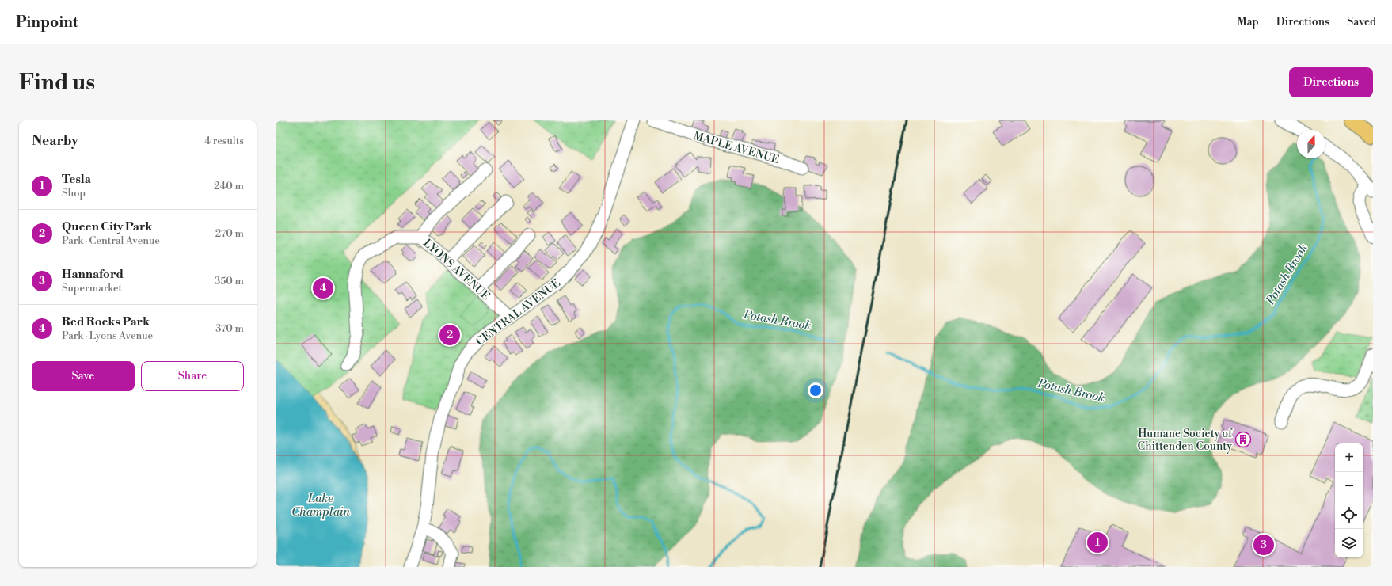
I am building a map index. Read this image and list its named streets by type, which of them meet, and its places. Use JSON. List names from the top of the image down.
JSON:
{
  "streets": {
    "street": ["MAPLE AVENUE", "LYONS AVENUE", "CENTRAL AVENUE"]
  },
  "crossings": [
    ["LYONS AVENUE", "CENTRAL AVENUE"]
  ],
  "water": ["Potash Brook", "Lake Champlain"],
  "places": {
    "building": ["Humane Society of Chittenden County"]
  },
  "north": "top",
  "page": {
    "header": "Pinpoint",
    "nav": ["Map", "Directions", "Saved"],
    "buttons": [
      "Directions",
      ["Save", "Share"]
    ],
    "title": "Find us",
    "heading": ["Nearby", "4 results"],
    "list": [
      {
        "mark": "1",
        "name": "Tesla",
        "note": "Shop",
        "value": "240 m"
      },
      {
        "mark": "2",
        "name": "Queen City Park",
        "note": "Park · Central Avenue",
        "value": "270 m"
      },
      {
        "mark": "3",
        "name": "Hannaford",
        "note": "Supermarket",
        "value": "350 m"
      },
      {
        "mark": "4",
        "name": "Red Rocks Park",
        "note": "Park · Lyons Avenue",
        "value": "370 m"
      }
    ],
    "pins": [
      "4",
      "2",
      "1",
      "3"
    ],
    "map_buttons": ["+", "−"]
  }
}
